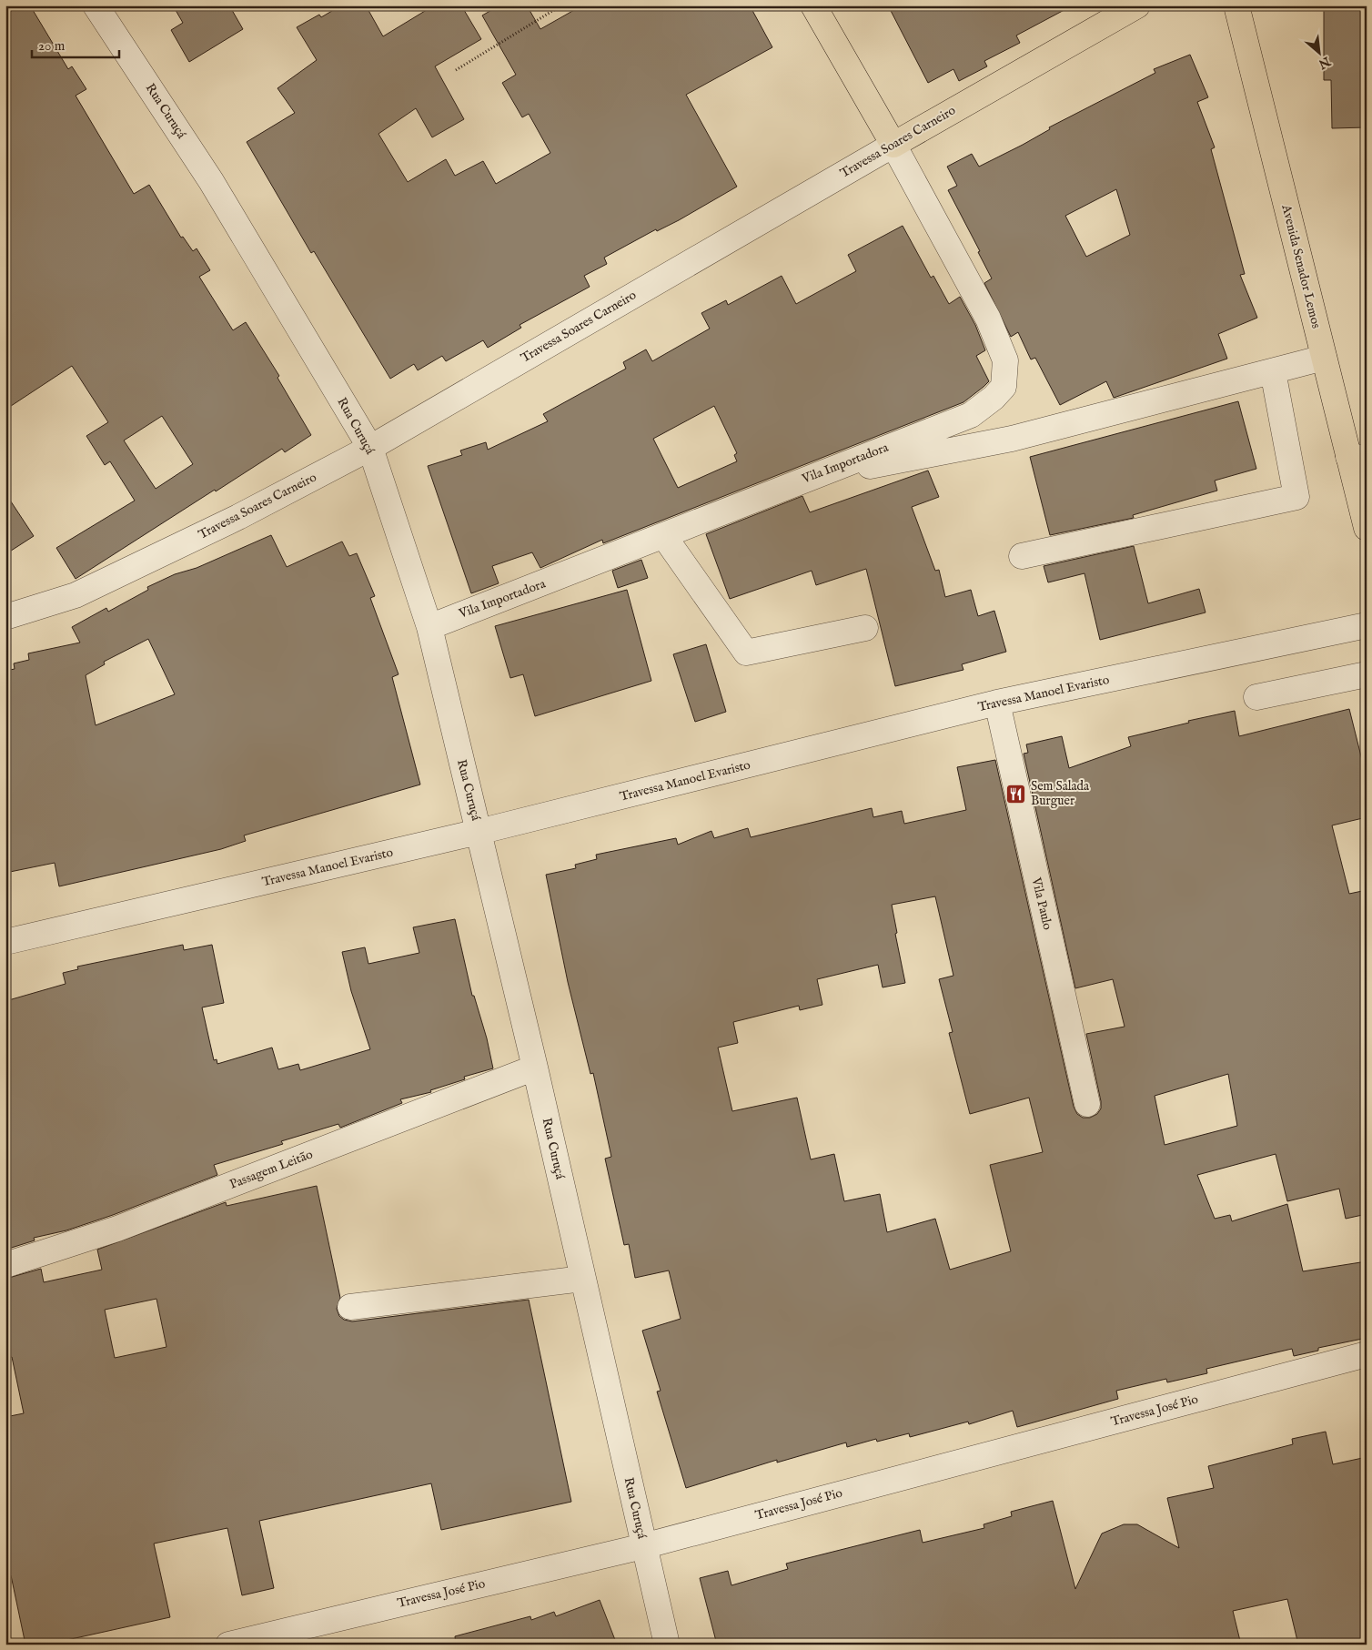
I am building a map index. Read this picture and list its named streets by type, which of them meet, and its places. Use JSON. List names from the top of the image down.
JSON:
{
  "streets": {
    "main road": ["Travessa Soares Carneiro", "Avenida Senador Lemos"],
    "street": [
      "Rua Curuçá",
      "Vila Importadora",
      "Travessa Manoel Evaristo",
      "Vila Paulo",
      "Passagem Leitão",
      "Travessa José Pio"
    ]
  },
  "crossings": [
    ["Rua Curuçá", "Travessa Soares Carneiro"],
    ["Rua Curuçá", "Vila Importadora"],
    ["Rua Curuçá", "Travessa Manoel Evaristo"],
    ["Rua Curuçá", "Passagem Leitão"],
    ["Rua Curuçá", "Travessa José Pio"],
    ["Travessa Soares Carneiro", "Vila Importadora"],
    ["Travessa Manoel Evaristo", "Vila Paulo"]
  ],
  "places": {
    "restaurant": ["Sem Salada Burguer"]
  },
  "scale_bar": "20 m",
  "north": "bottom right"
}
